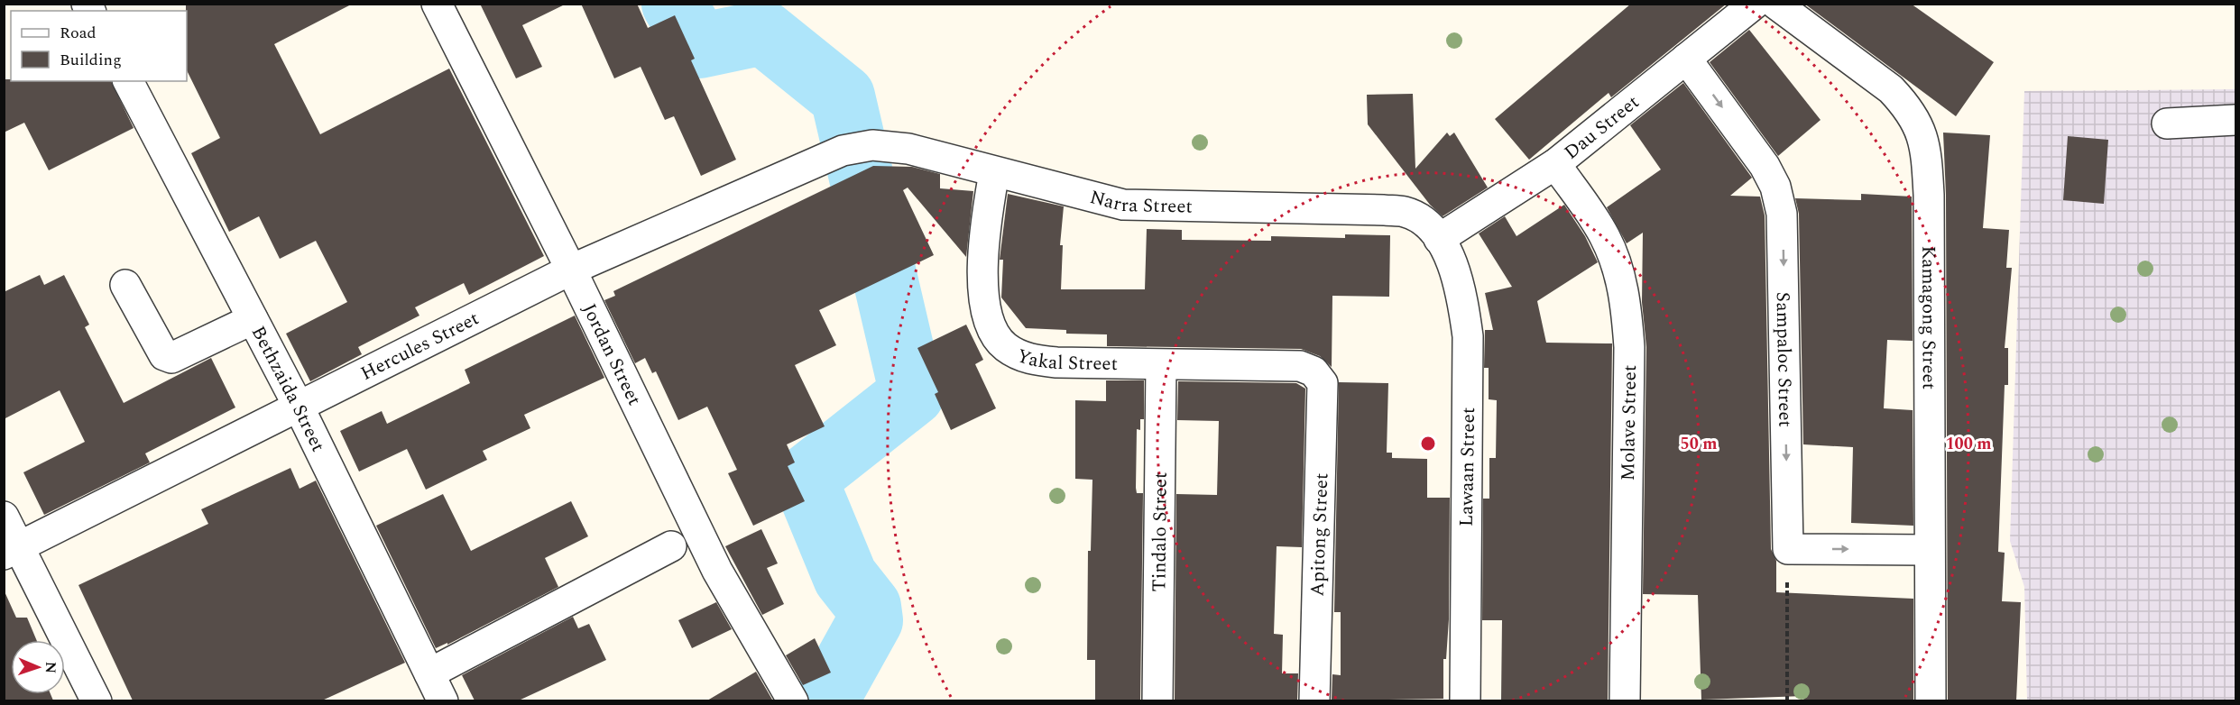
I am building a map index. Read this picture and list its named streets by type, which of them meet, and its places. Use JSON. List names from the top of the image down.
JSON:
{
  "streets": {
    "street": [
      "Dau Street",
      "Narra Street",
      "Kamagong Street",
      "Hercules Street",
      "Jordan Street",
      "Yakal Street",
      "Sampaloc Street",
      "Bethzaida Street",
      "Molave Street",
      "Lawaan Street",
      "Tindalo Street",
      "Apitong Street"
    ]
  },
  "crossings": [
    ["Dau Street", "Narra Street"],
    ["Dau Street", "Sampaloc Street"],
    ["Dau Street", "Molave Street"],
    ["Dau Street", "Lawaan Street"],
    ["Narra Street", "Hercules Street"],
    ["Narra Street", "Yakal Street"],
    ["Narra Street", "Lawaan Street"],
    ["Hercules Street", "Jordan Street"],
    ["Hercules Street", "Bethzaida Street"],
    ["Yakal Street", "Tindalo Street"],
    ["Yakal Street", "Apitong Street"]
  ],
  "one_way": ["Sampaloc Street"],
  "legend": ["Road", "Building"],
  "north": "right",
  "rings": ["50 m", "100 m"]
}
